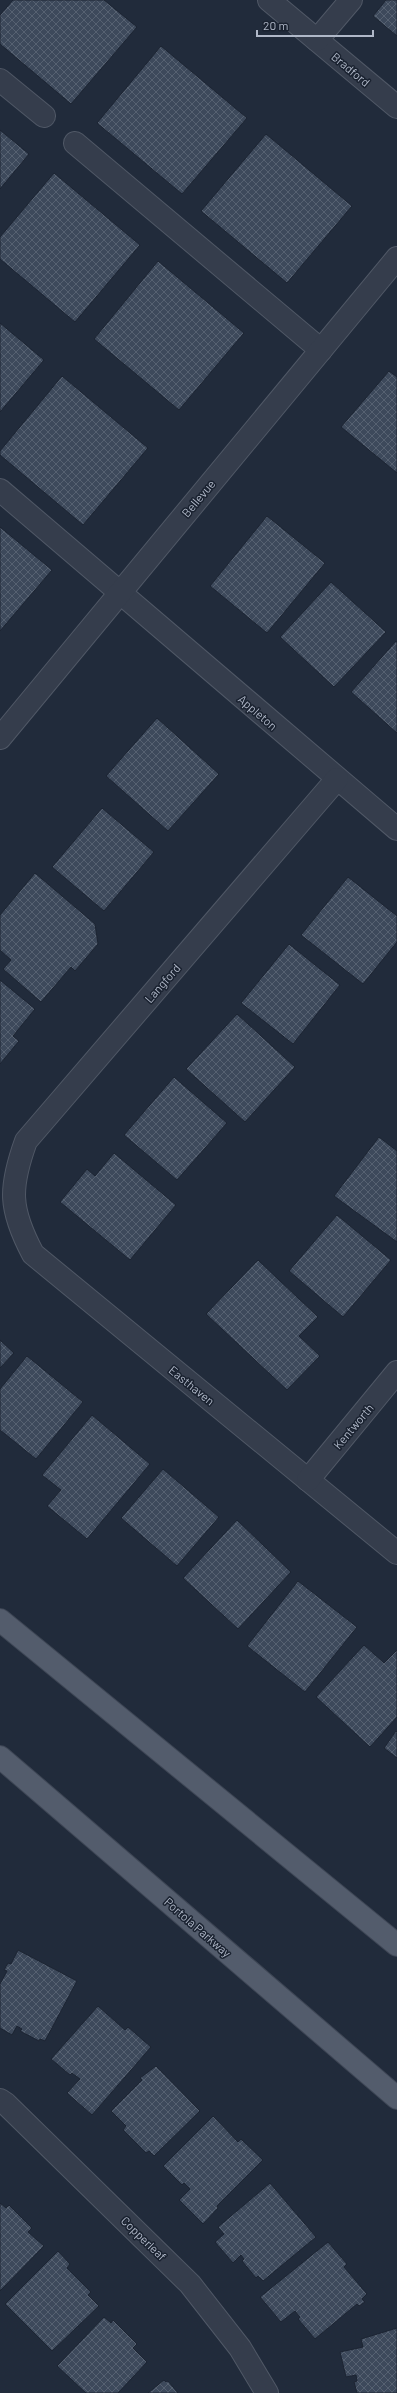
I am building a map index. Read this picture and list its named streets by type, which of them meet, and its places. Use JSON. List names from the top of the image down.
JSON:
{
  "streets": {
    "main road": ["Portola Parkway"],
    "street": [
      "Bradford",
      "Bellevue",
      "Appleton",
      "Langford",
      "Easthaven",
      "Kentworth",
      "Copperleaf"
    ]
  },
  "crossings": [
    ["Bellevue", "Appleton"],
    ["Appleton", "Langford"],
    ["Langford", "Easthaven"],
    ["Easthaven", "Kentworth"]
  ],
  "scale_bar": "20 m"
}
